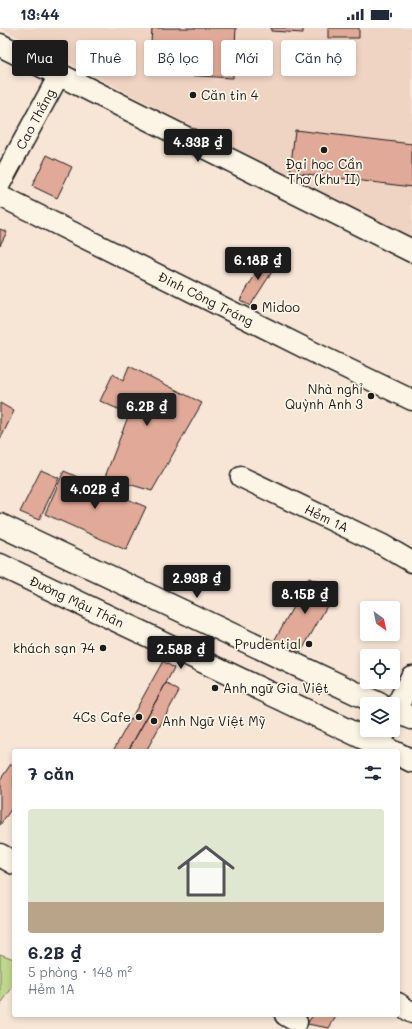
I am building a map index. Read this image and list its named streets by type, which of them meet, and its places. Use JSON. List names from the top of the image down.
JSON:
{
  "streets": {
    "main road": ["Đường Mậu Thân"],
    "street": ["Cao Thắng", "Đinh Công Tráng", "Hẻm 1A"]
  },
  "places": [
    "Căn tin 4",
    "Đại học Cần Thơ (khu II)",
    "Midoo",
    "Nhà nghỉ Quỳnh Anh 3",
    "Prudential",
    "khách sạn 74",
    "Anh ngữ Gia Việt",
    "4Cs Cafe",
    "Anh Ngữ Việt Mỹ"
  ],
  "north": "bottom right",
  "page": {
    "status": "13:44",
    "chip": [
      "Mua",
      "Thuê",
      "Bộ lọc",
      "Mới",
      "Căn hộ"
    ],
    "price": [
      "4.33B ₫",
      "6.18B ₫",
      "6.2B ₫",
      "4.02B ₫",
      "2.93B ₫",
      "8.15B ₫",
      "2.58B ₫"
    ],
    "heading": "7 căn",
    "list": [
      {
        "name": "6.2B ₫",
        "note": "5 phòng · 148 m² · Hẻm 1A"
      }
    ]
  }
}
